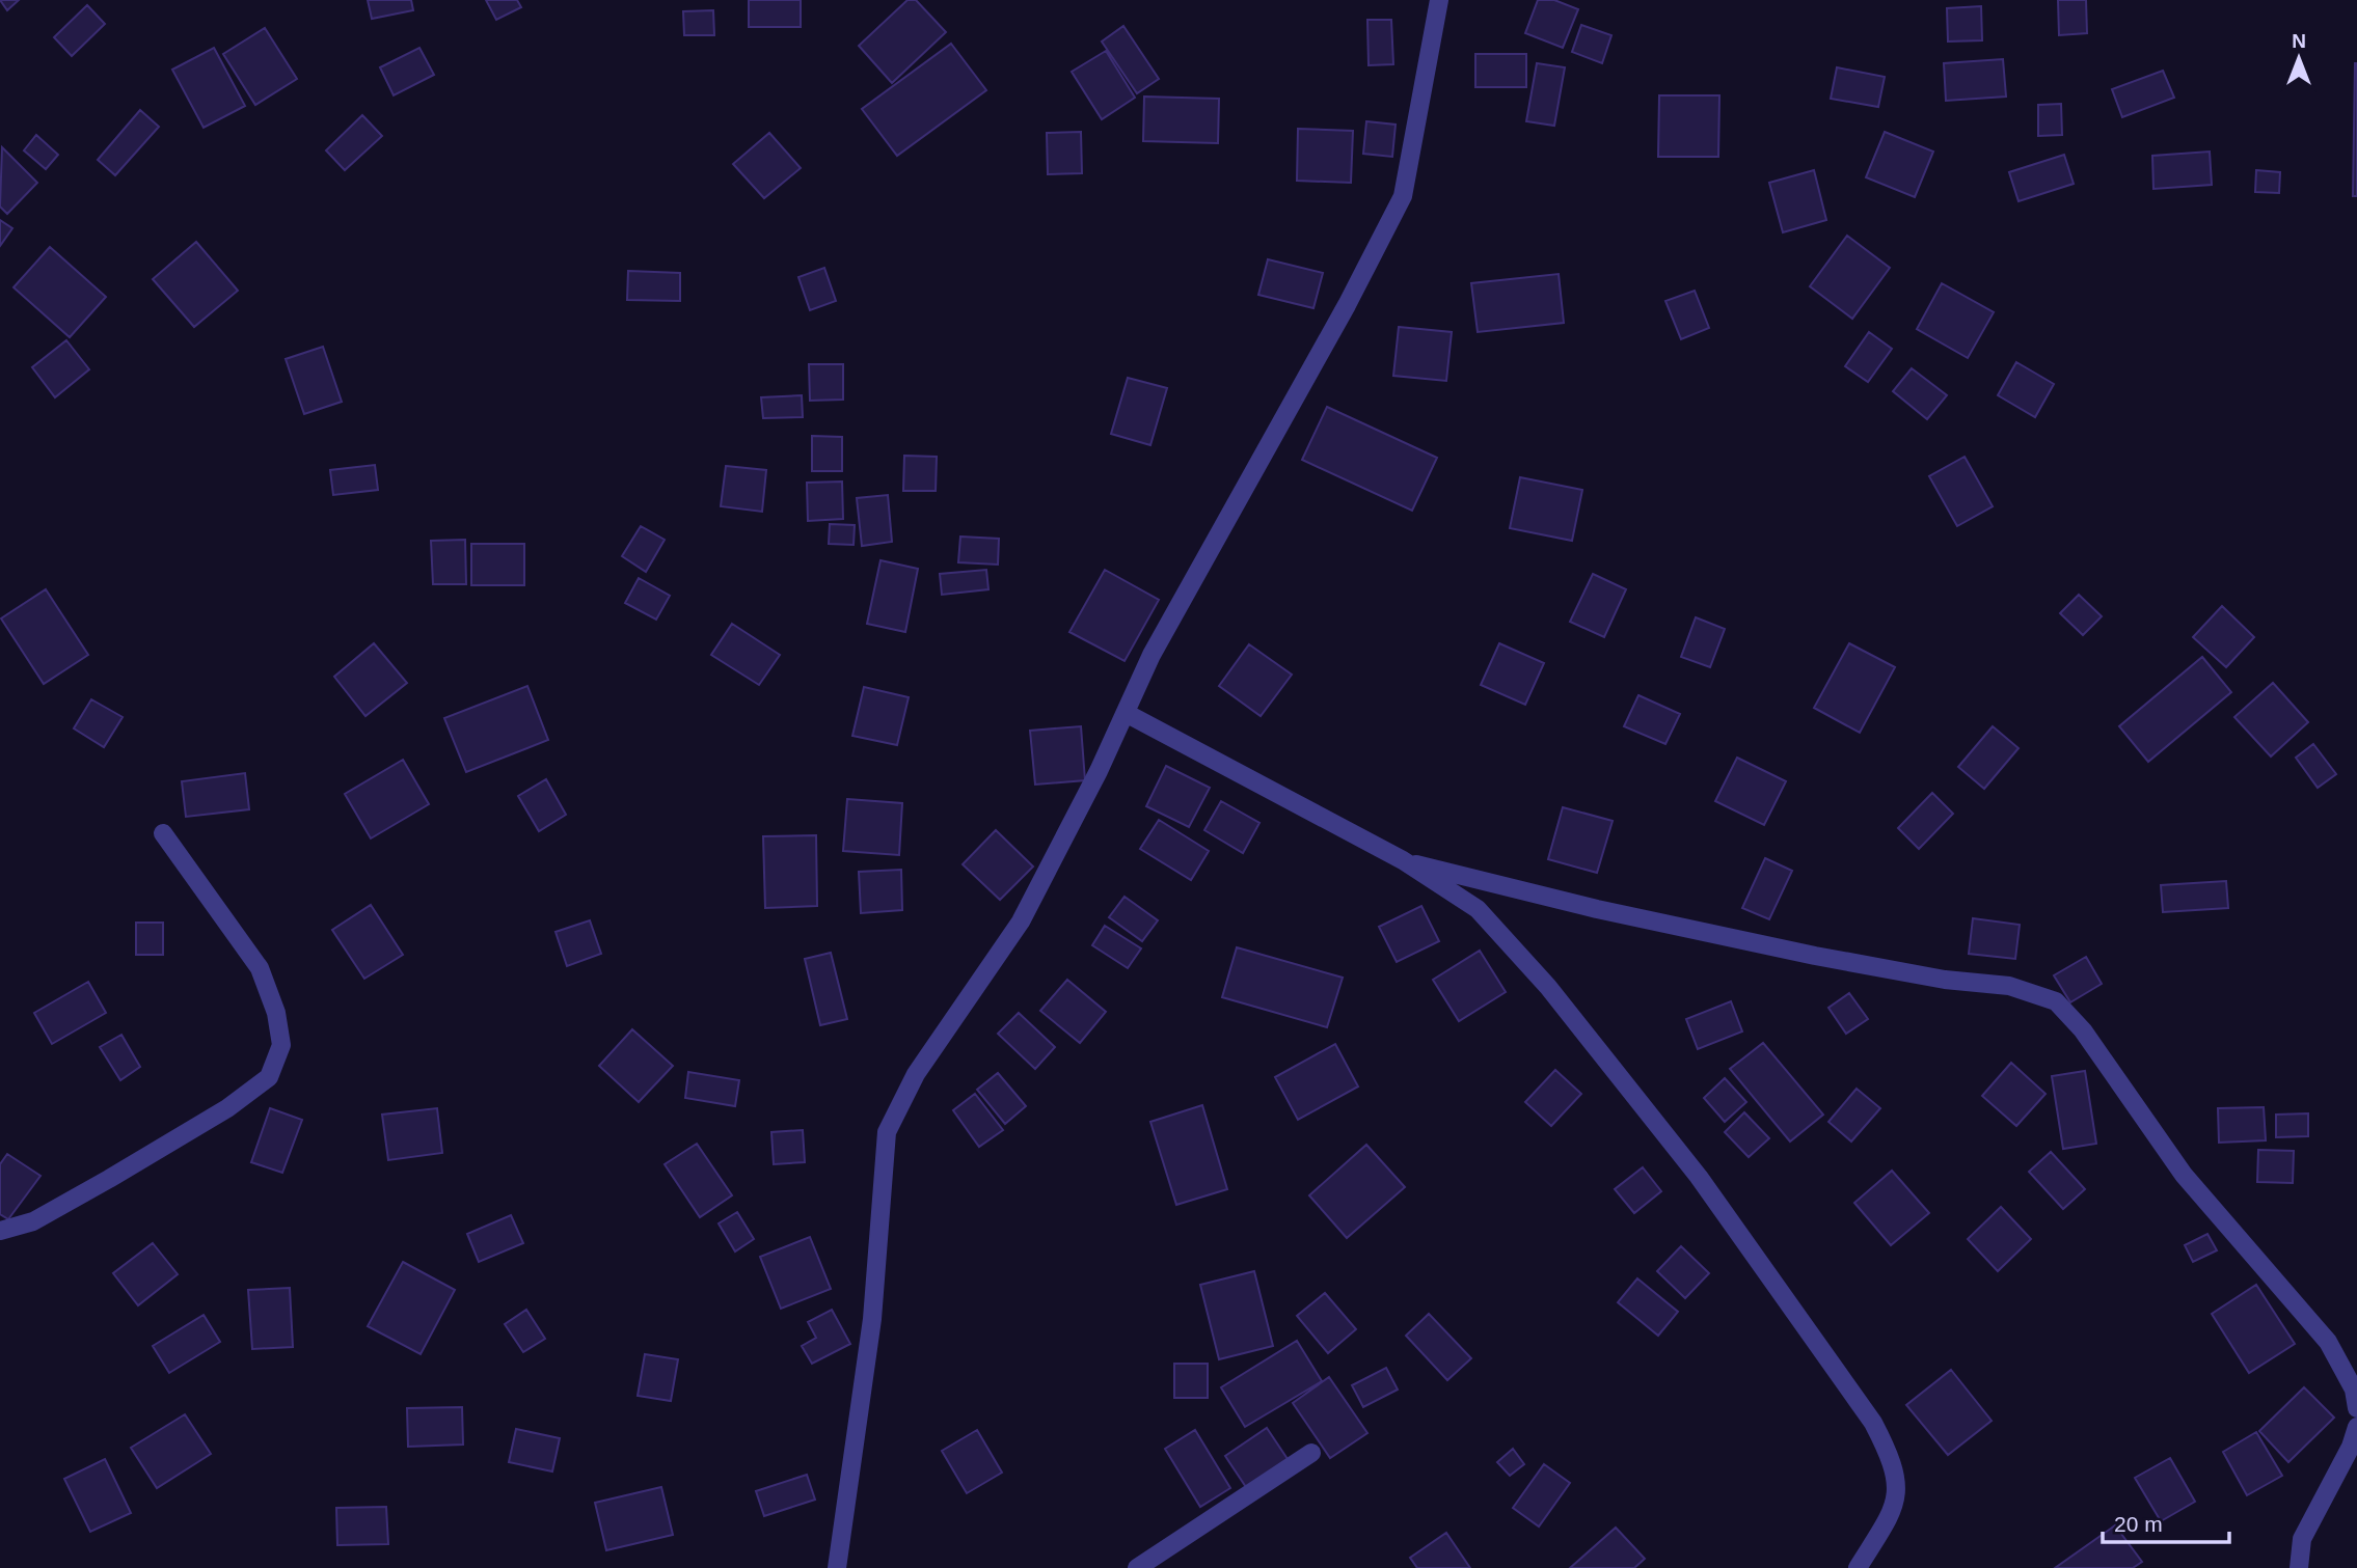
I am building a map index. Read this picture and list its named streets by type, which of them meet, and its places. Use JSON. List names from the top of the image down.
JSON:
{
  "scale_bar": "20 m",
  "north": "top"
}
